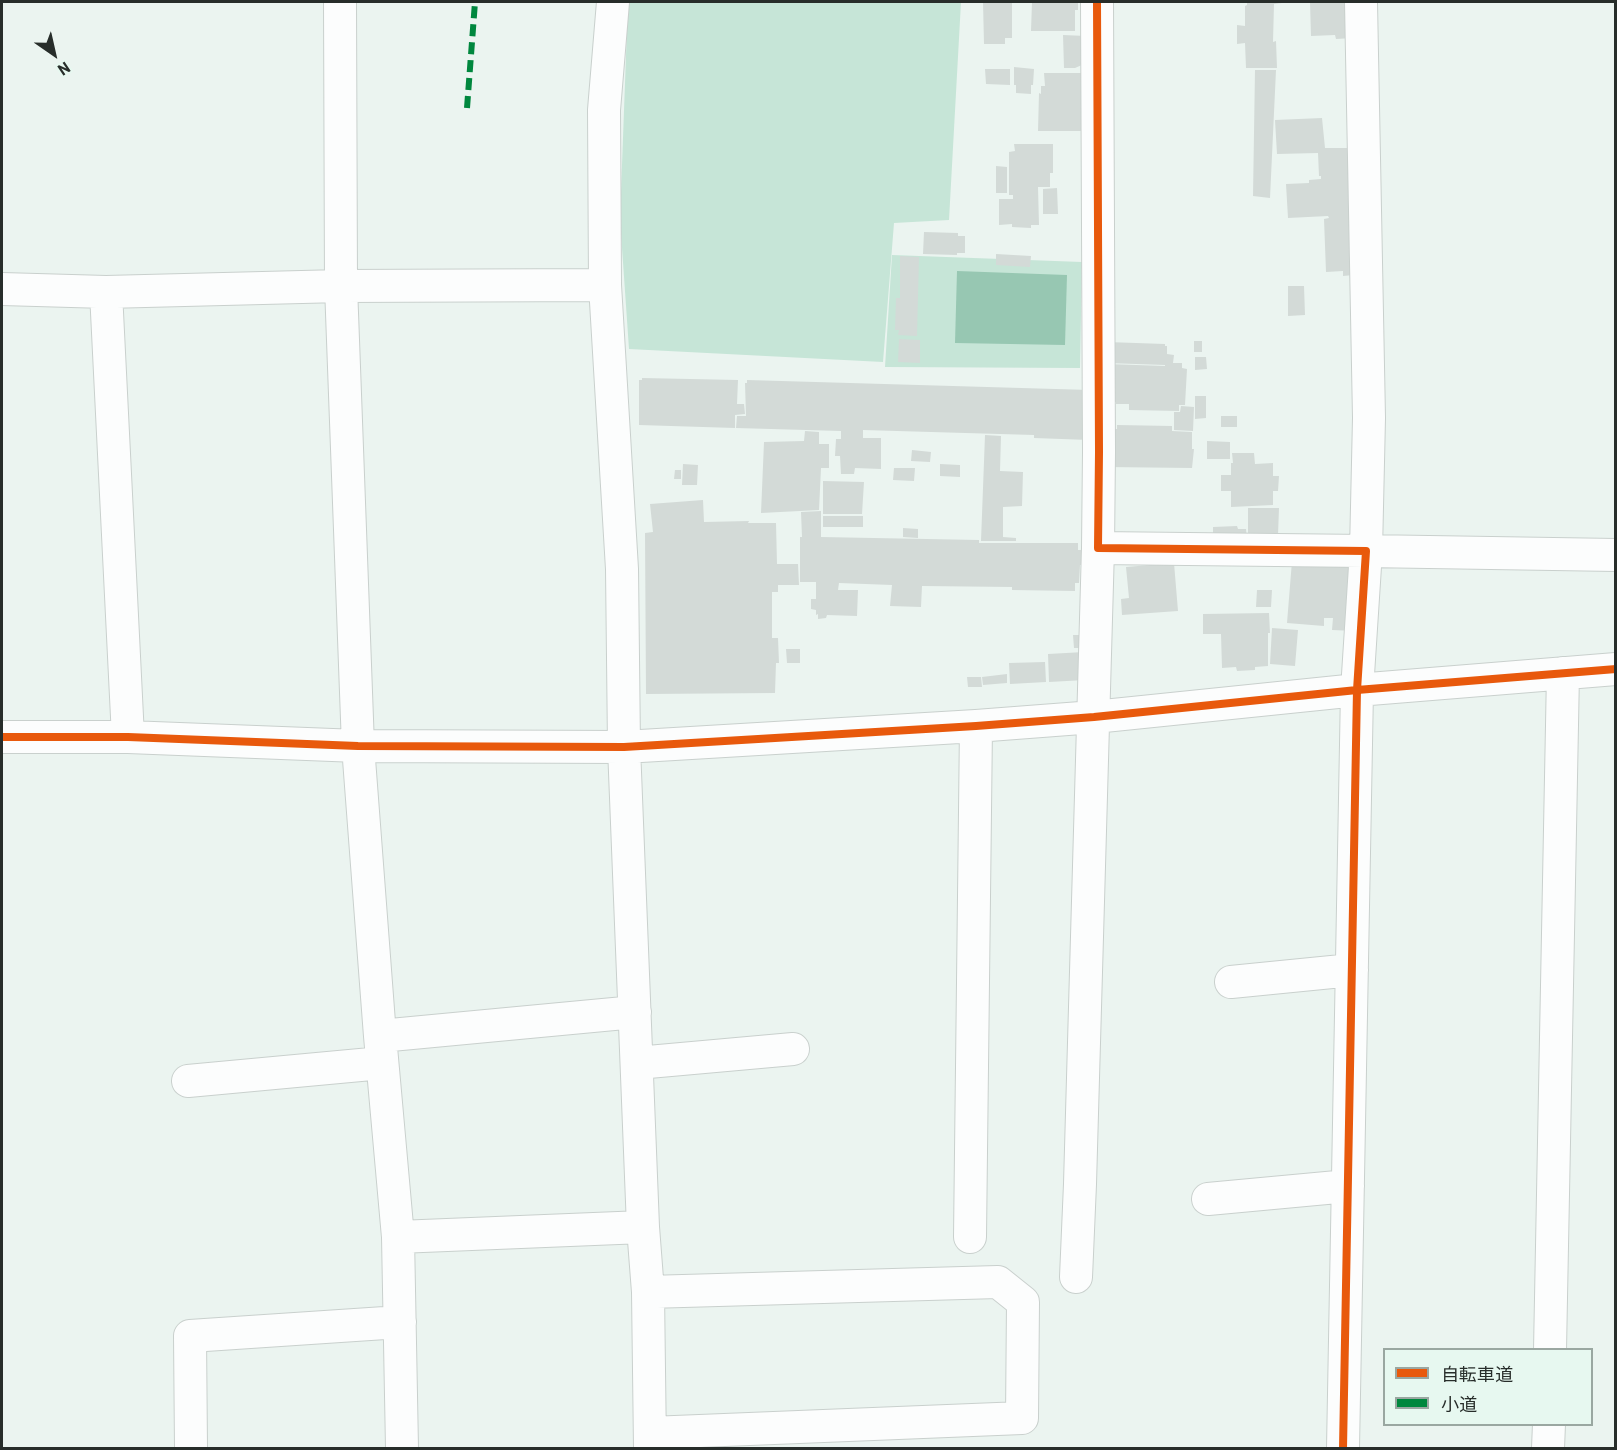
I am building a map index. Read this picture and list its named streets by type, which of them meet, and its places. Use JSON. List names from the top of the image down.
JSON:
{
  "legend": ["自転車道", "小道"],
  "north": "bottom right"
}
